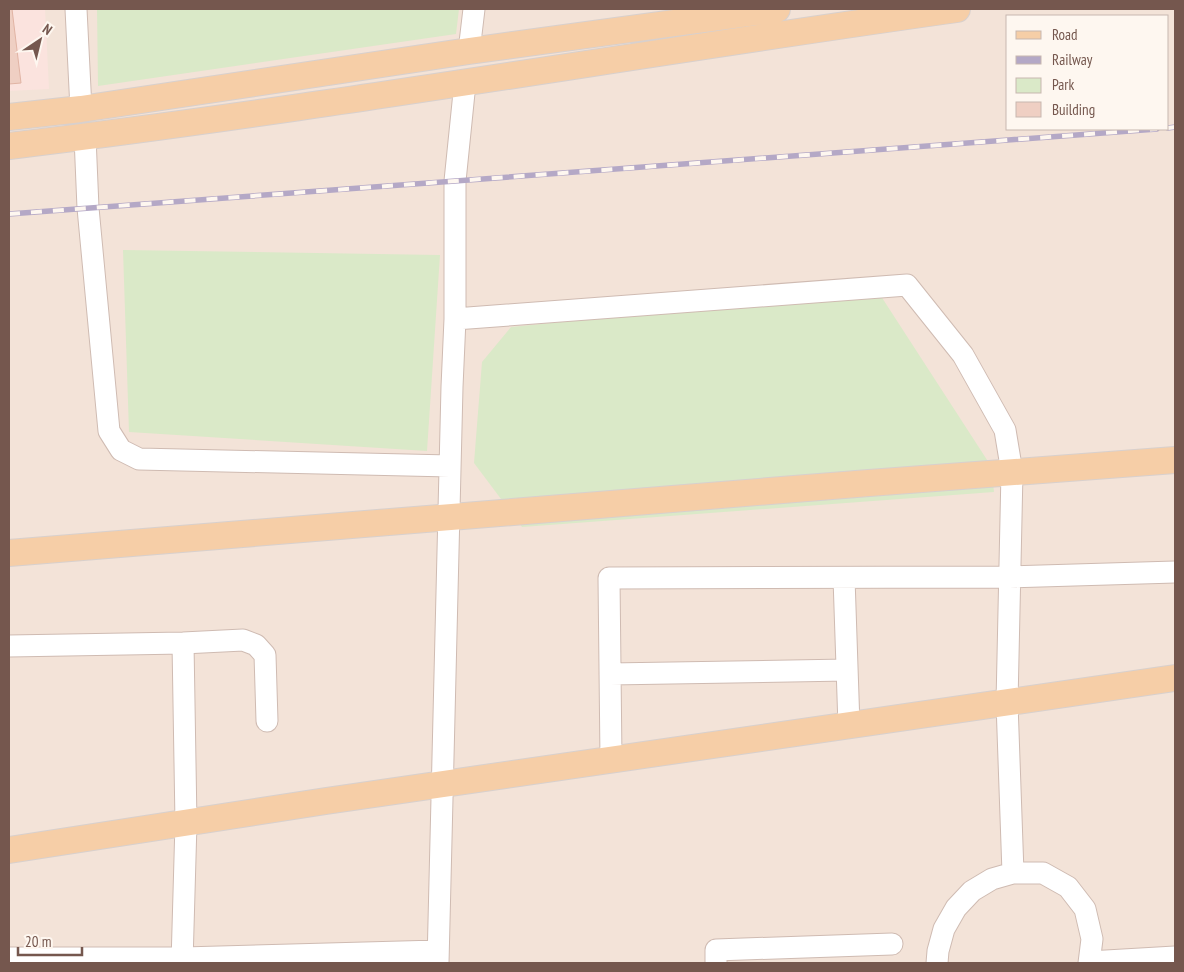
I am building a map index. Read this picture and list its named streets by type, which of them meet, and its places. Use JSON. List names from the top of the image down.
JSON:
{
  "legend": [
    "Road",
    "Railway",
    "Park",
    "Building"
  ],
  "scale_bar": "20 m",
  "north": "top right"
}
